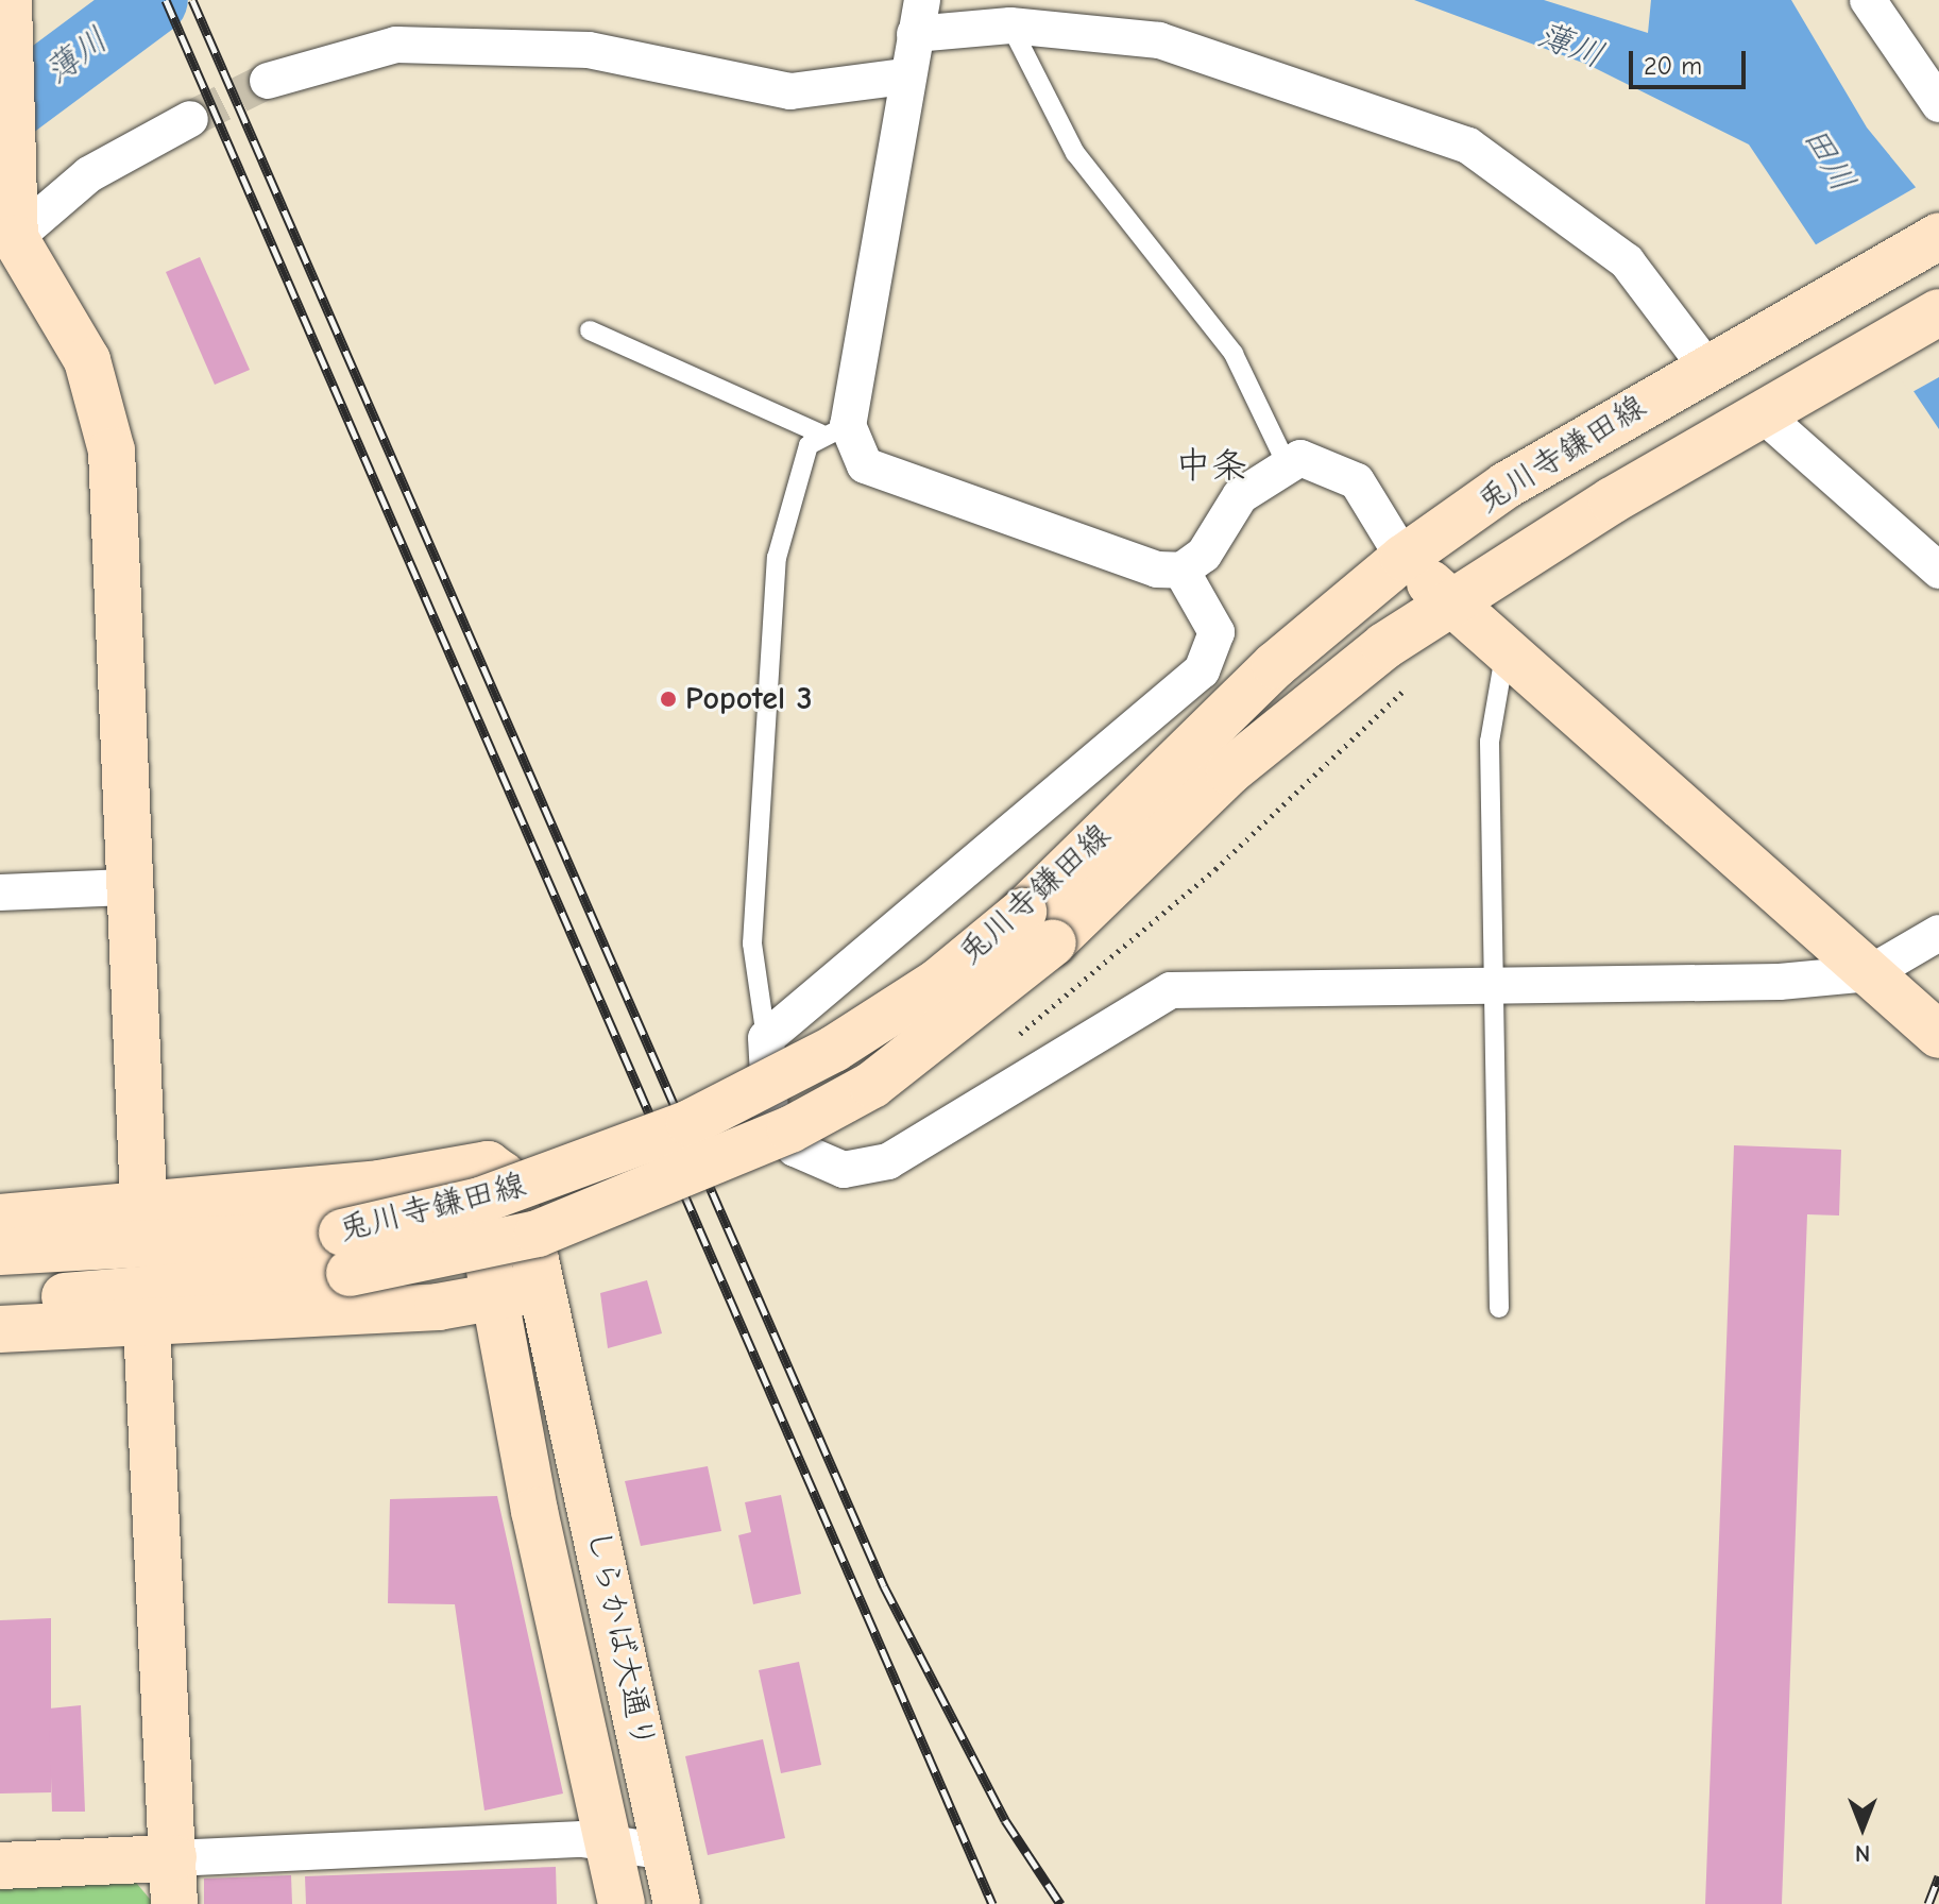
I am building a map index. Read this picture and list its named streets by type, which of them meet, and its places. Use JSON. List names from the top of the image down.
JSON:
{
  "streets": {
    "street": ["兎川寺鎌田線", "しらかば大通り"]
  },
  "districts": ["中条"],
  "water": ["薄川", "田川"],
  "places": ["Popotel 3"],
  "scale_bar": "20 m",
  "north": "bottom"
}
